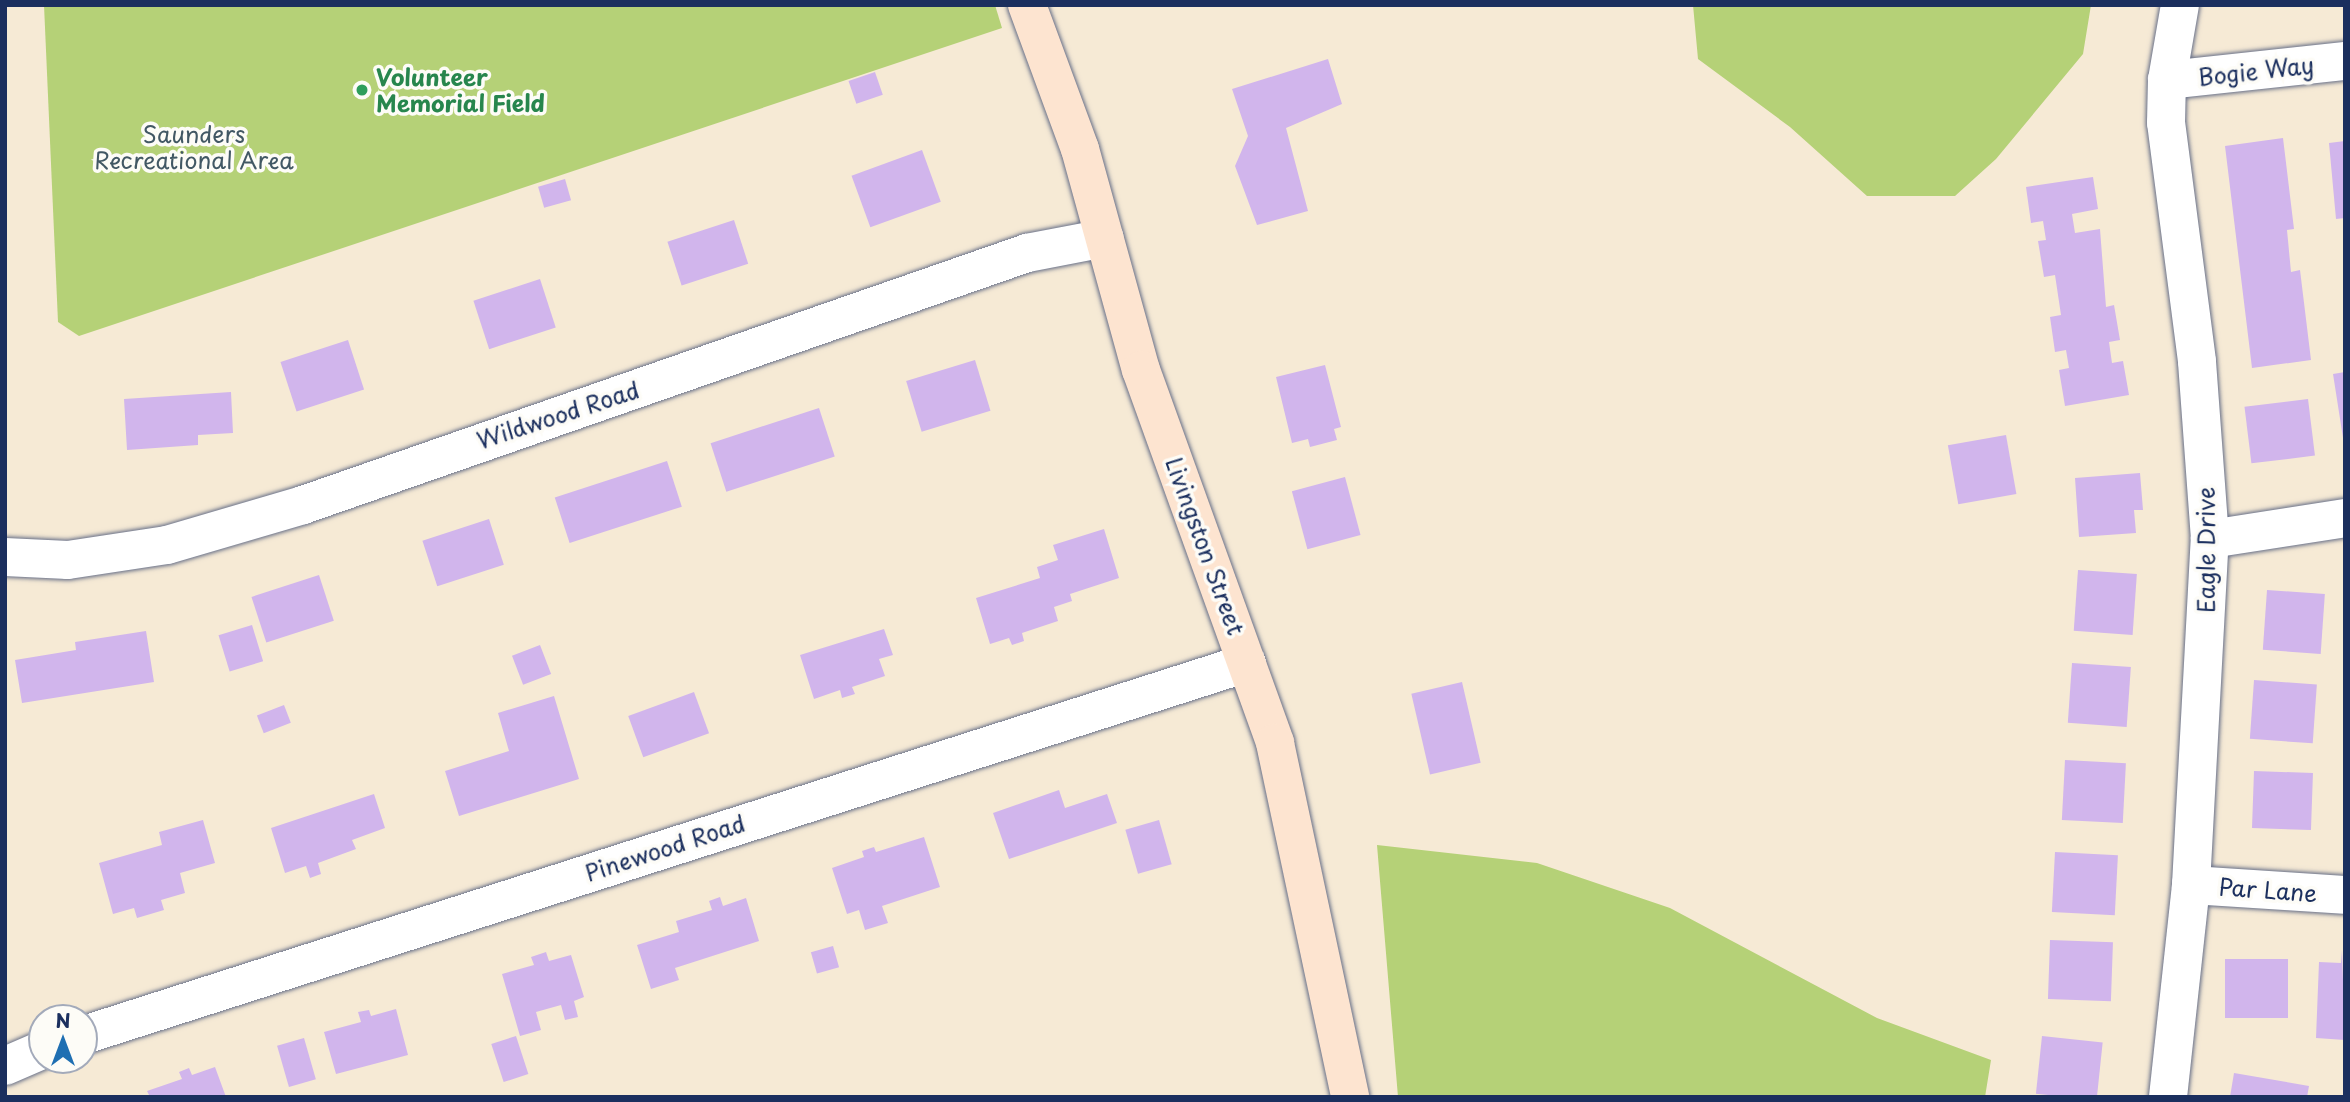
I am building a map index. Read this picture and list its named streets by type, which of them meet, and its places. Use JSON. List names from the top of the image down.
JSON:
{
  "streets": {
    "street": [
      "Bogie Way",
      "Wildwood Road",
      "Livingston Street",
      "Eagle Drive",
      "Pinewood Road",
      "Par Lane"
    ]
  },
  "crossings": [
    ["Bogie Way", "Eagle Drive"],
    ["Wildwood Road", "Livingston Street"],
    ["Livingston Street", "Pinewood Road"],
    ["Eagle Drive", "Par Lane"]
  ],
  "parks": ["Saunders Recreational Area"],
  "places": ["Volunteer Memorial Field"],
  "north": "top"
}
